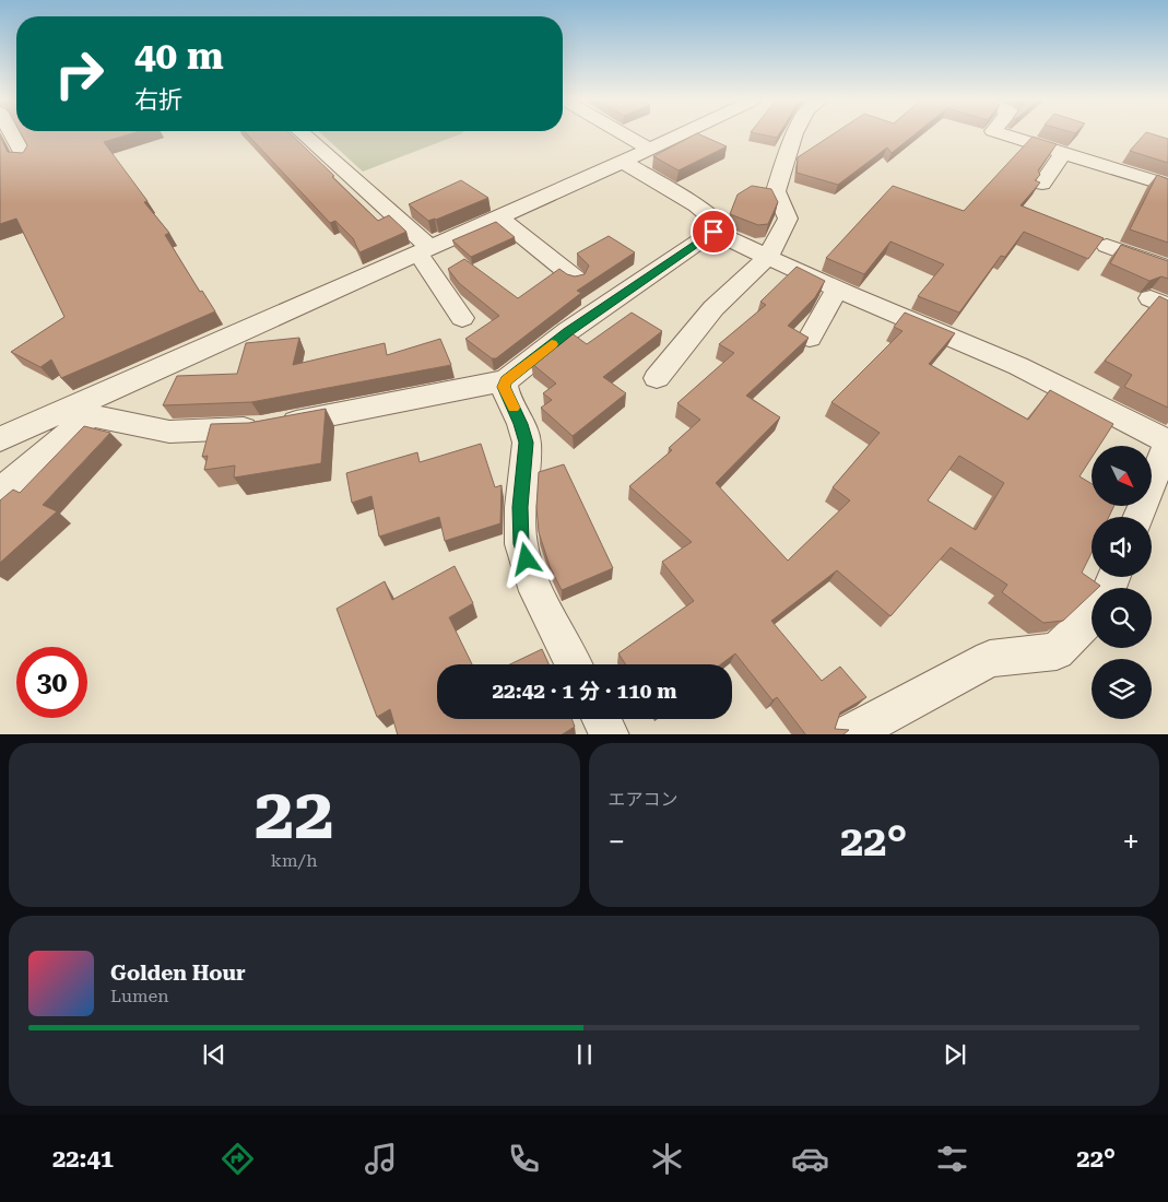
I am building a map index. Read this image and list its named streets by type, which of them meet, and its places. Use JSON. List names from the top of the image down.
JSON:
{
  "north": "bottom right",
  "page": {
    "turn": ["40 m", "右折"],
    "limit": "30",
    "trip": "22:42 · 1 分 · 110 m",
    "tile": [
      ["22", "km/h"],
      "エアコン"
    ],
    "heat": ["−", "22°", "+"],
    "song": ["Golden Hour", "Lumen"],
    "tabs": ["22:41", "22°"]
  }
}
